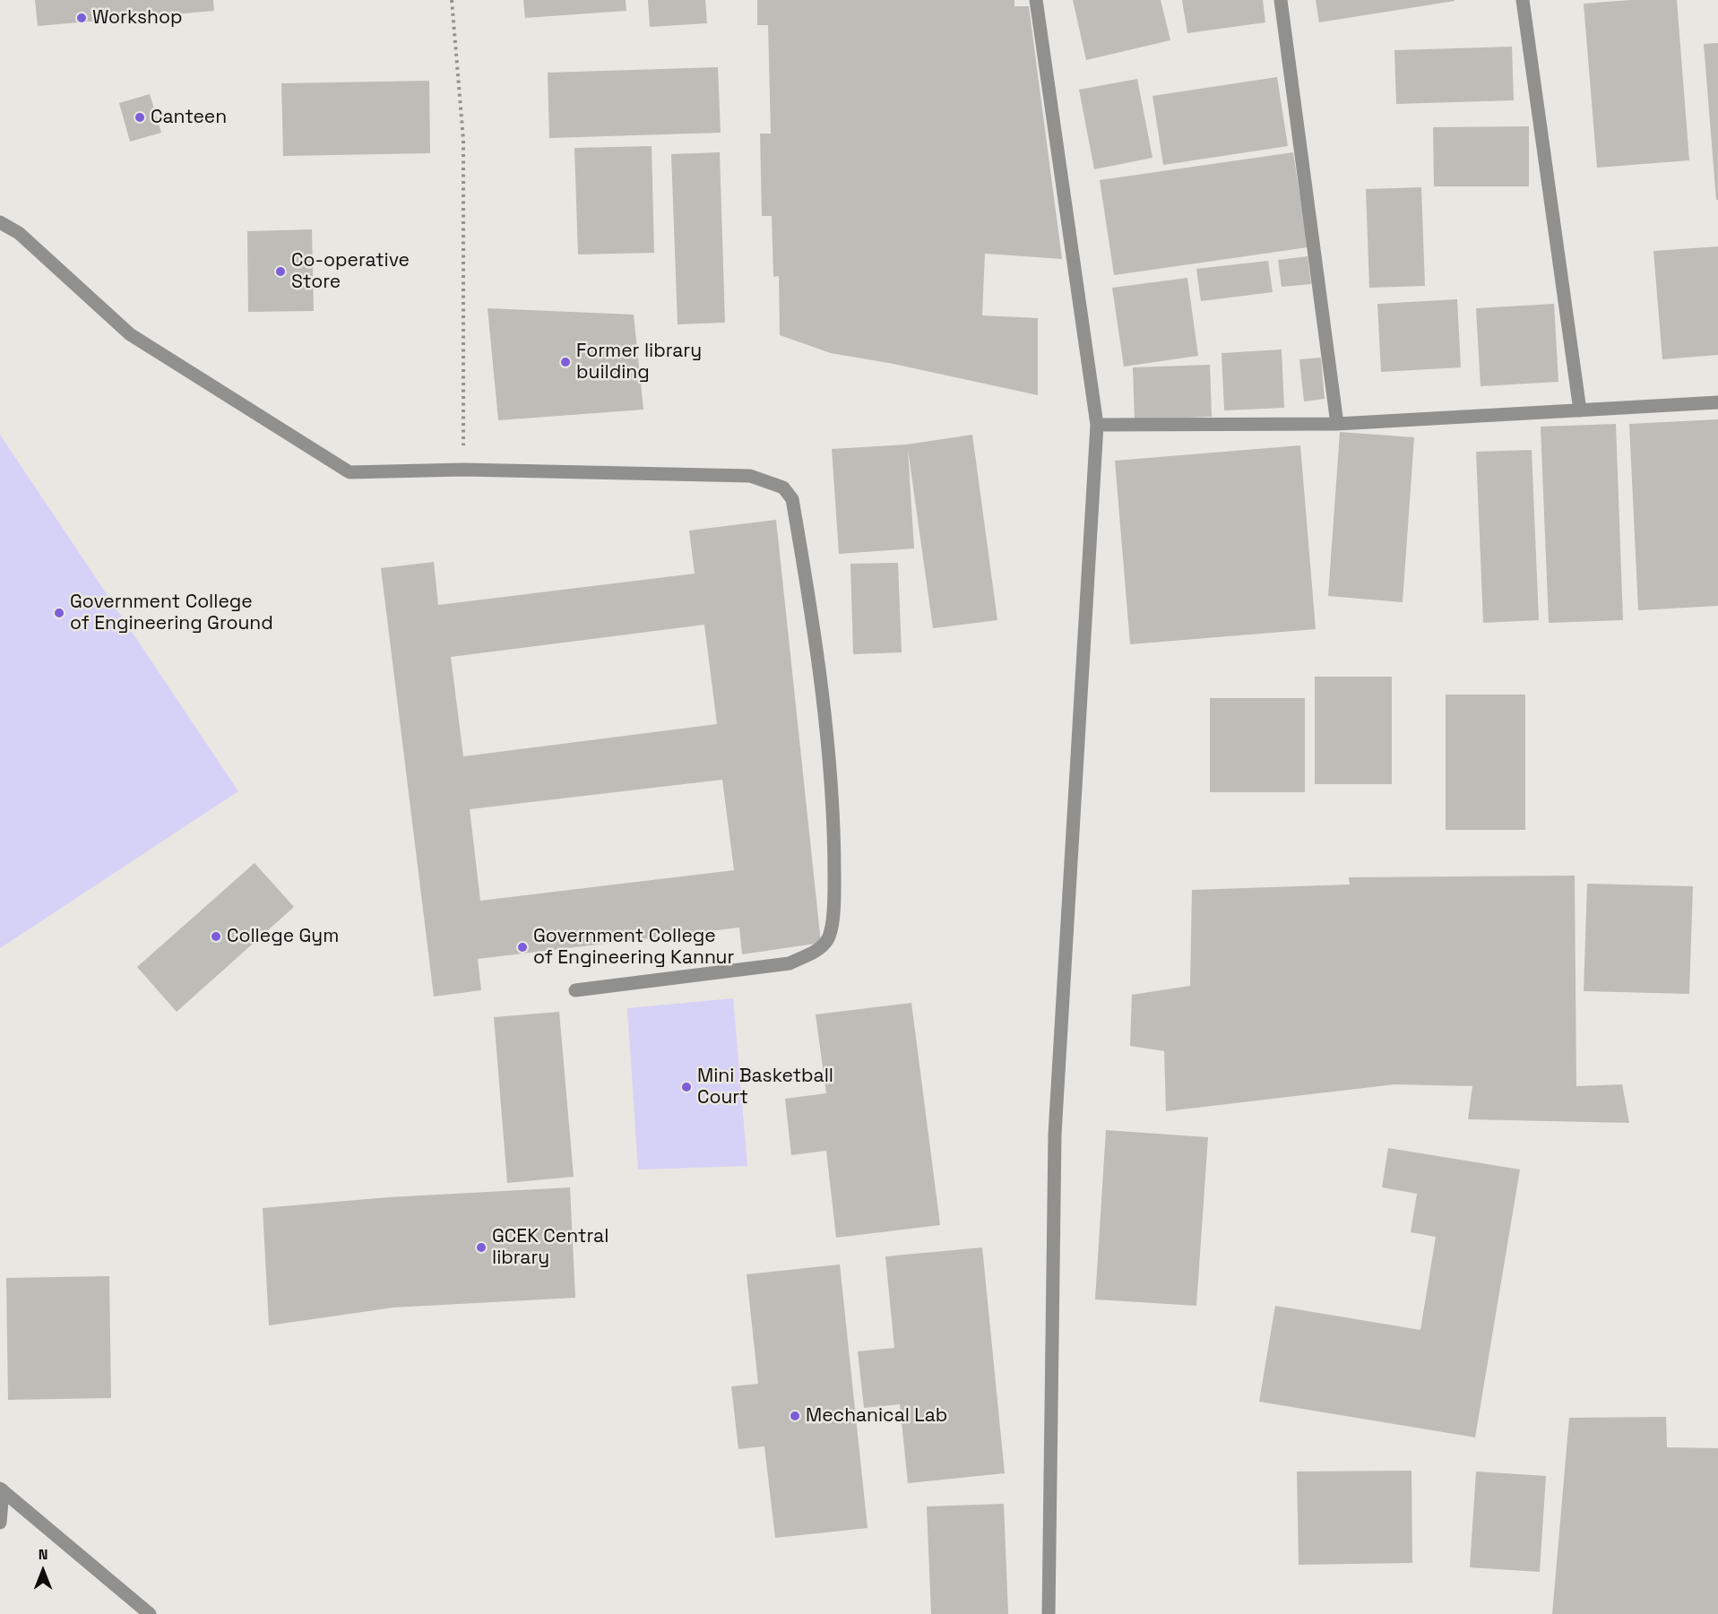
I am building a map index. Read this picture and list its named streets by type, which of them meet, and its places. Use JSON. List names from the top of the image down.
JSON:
{
  "places": [
    "Workshop",
    "Canteen",
    "Co-operative Store",
    "Former library building",
    "Government College of Engineering Ground",
    "College Gym",
    "Government College of Engineering Kannur",
    "Mini Basketball Court",
    "GCEK Central library",
    "Mechanical Lab"
  ],
  "north": "top"
}
